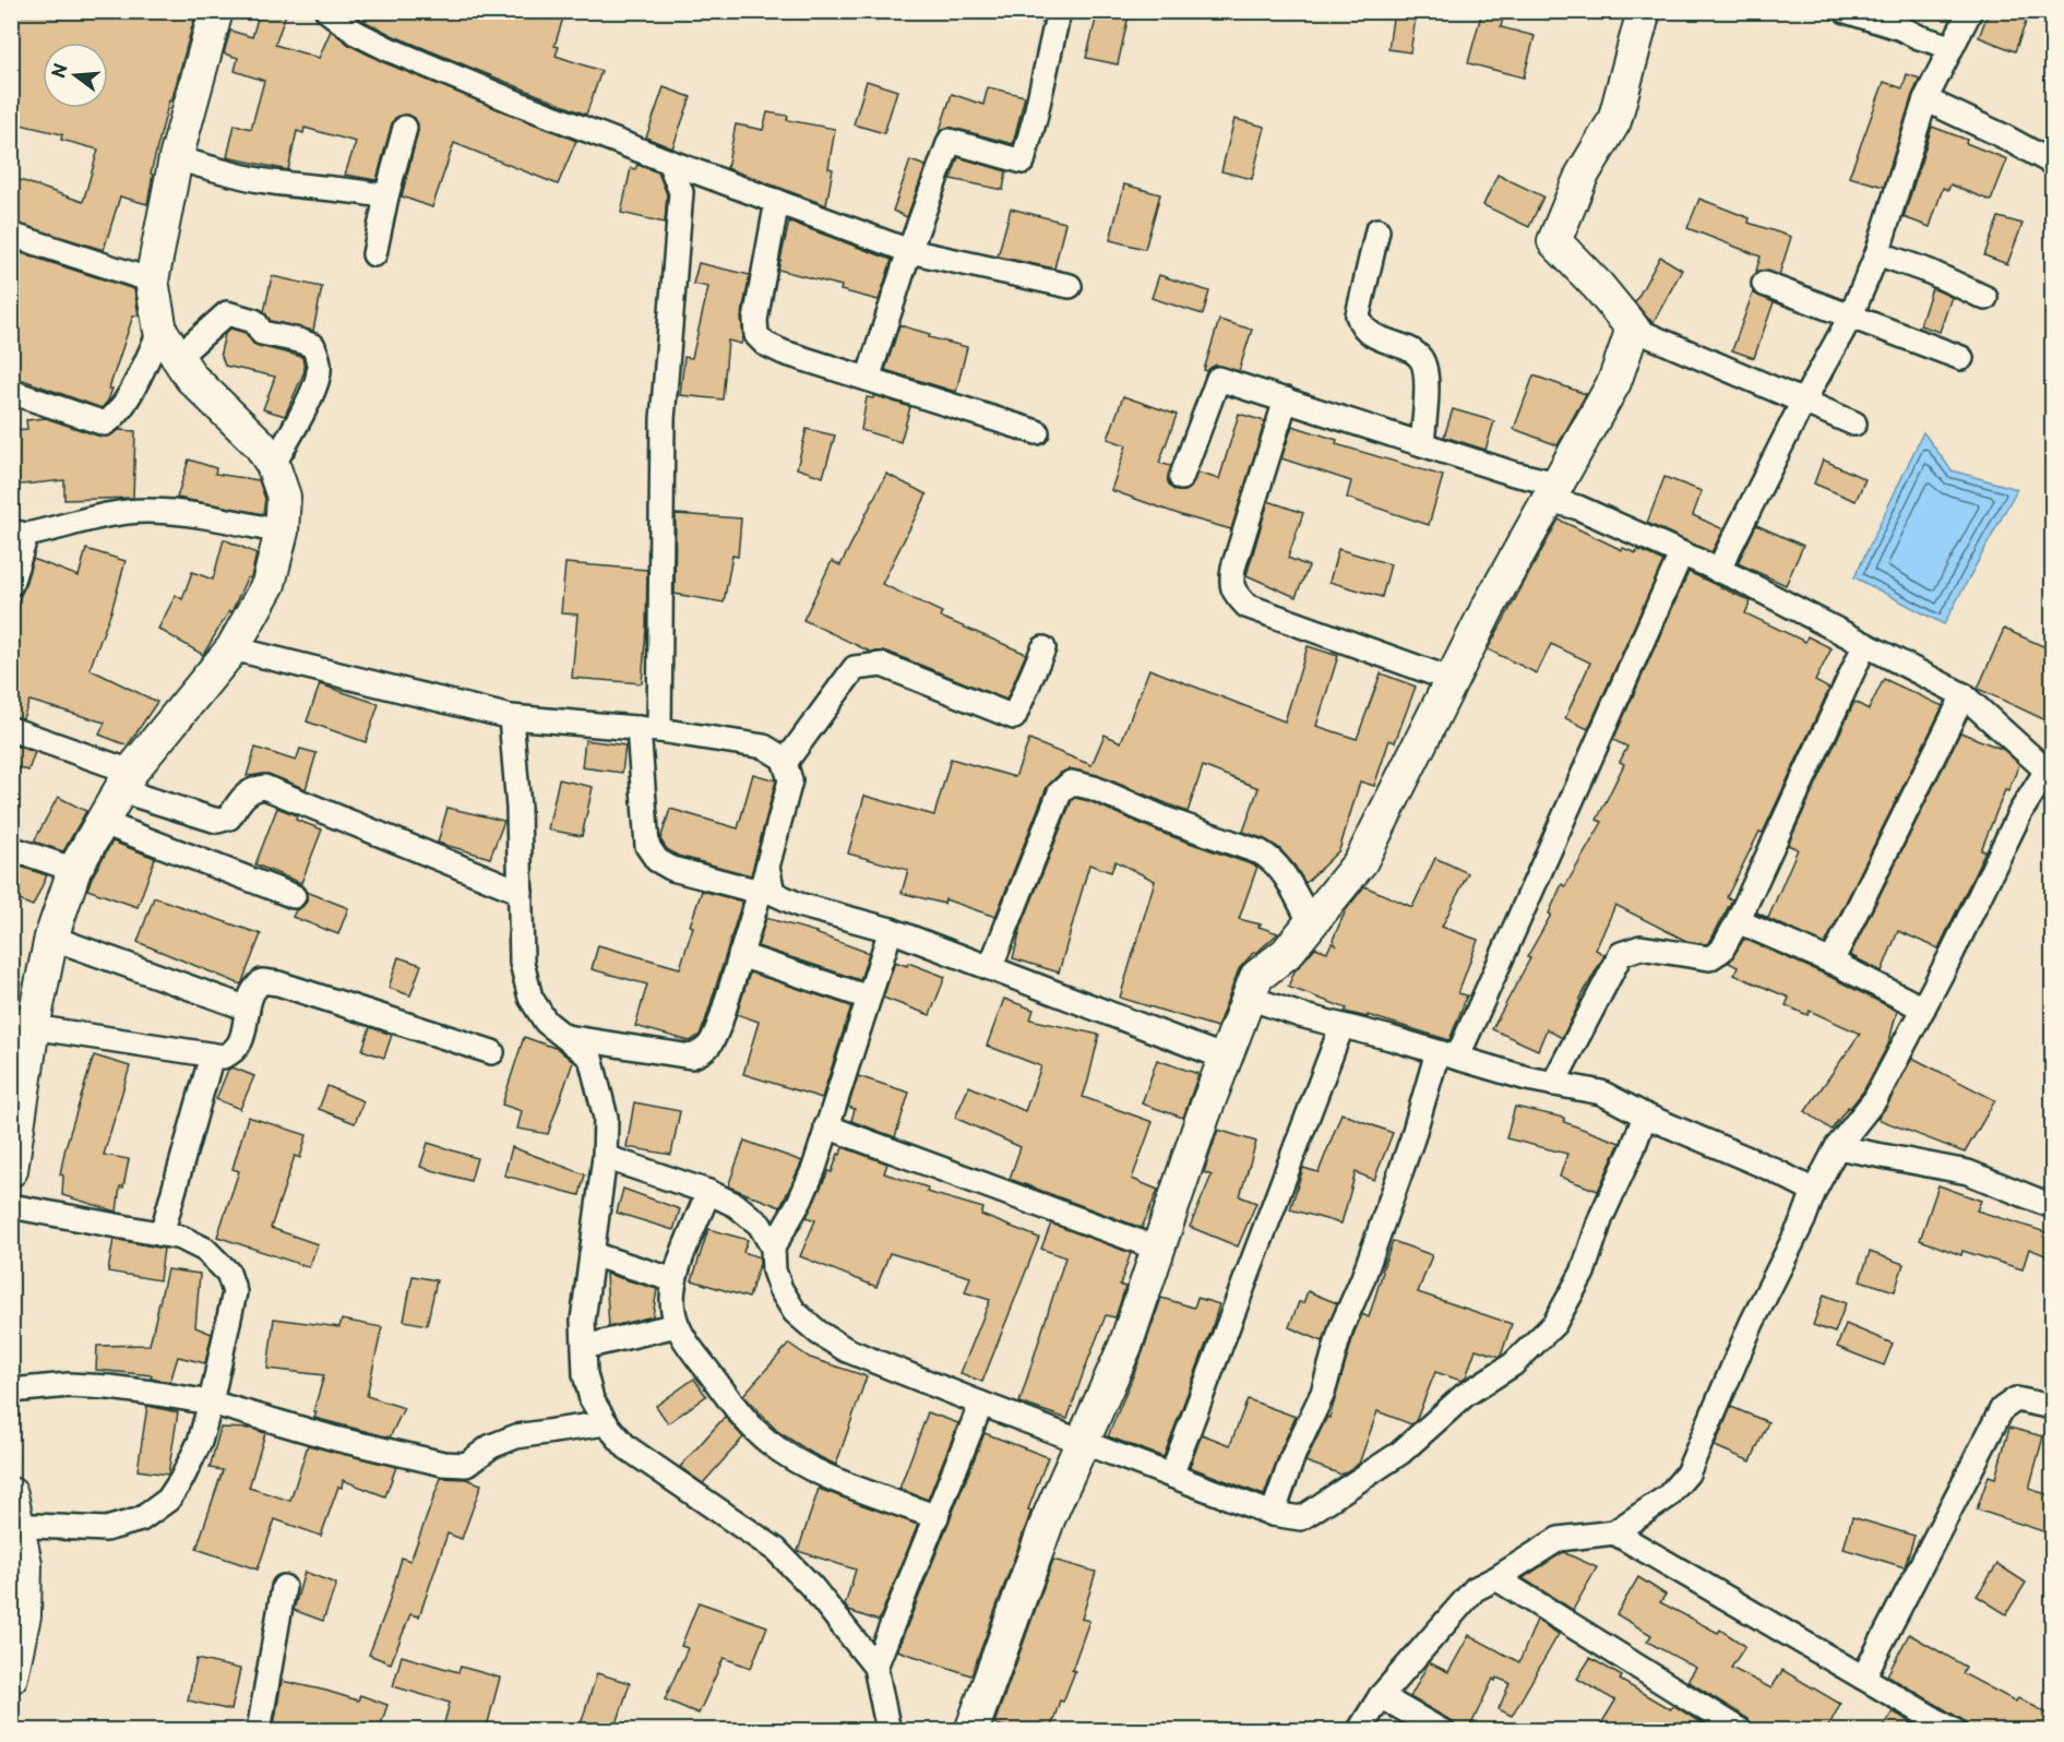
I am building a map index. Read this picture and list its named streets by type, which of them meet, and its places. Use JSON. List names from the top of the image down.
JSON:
{
  "north": "left"
}
